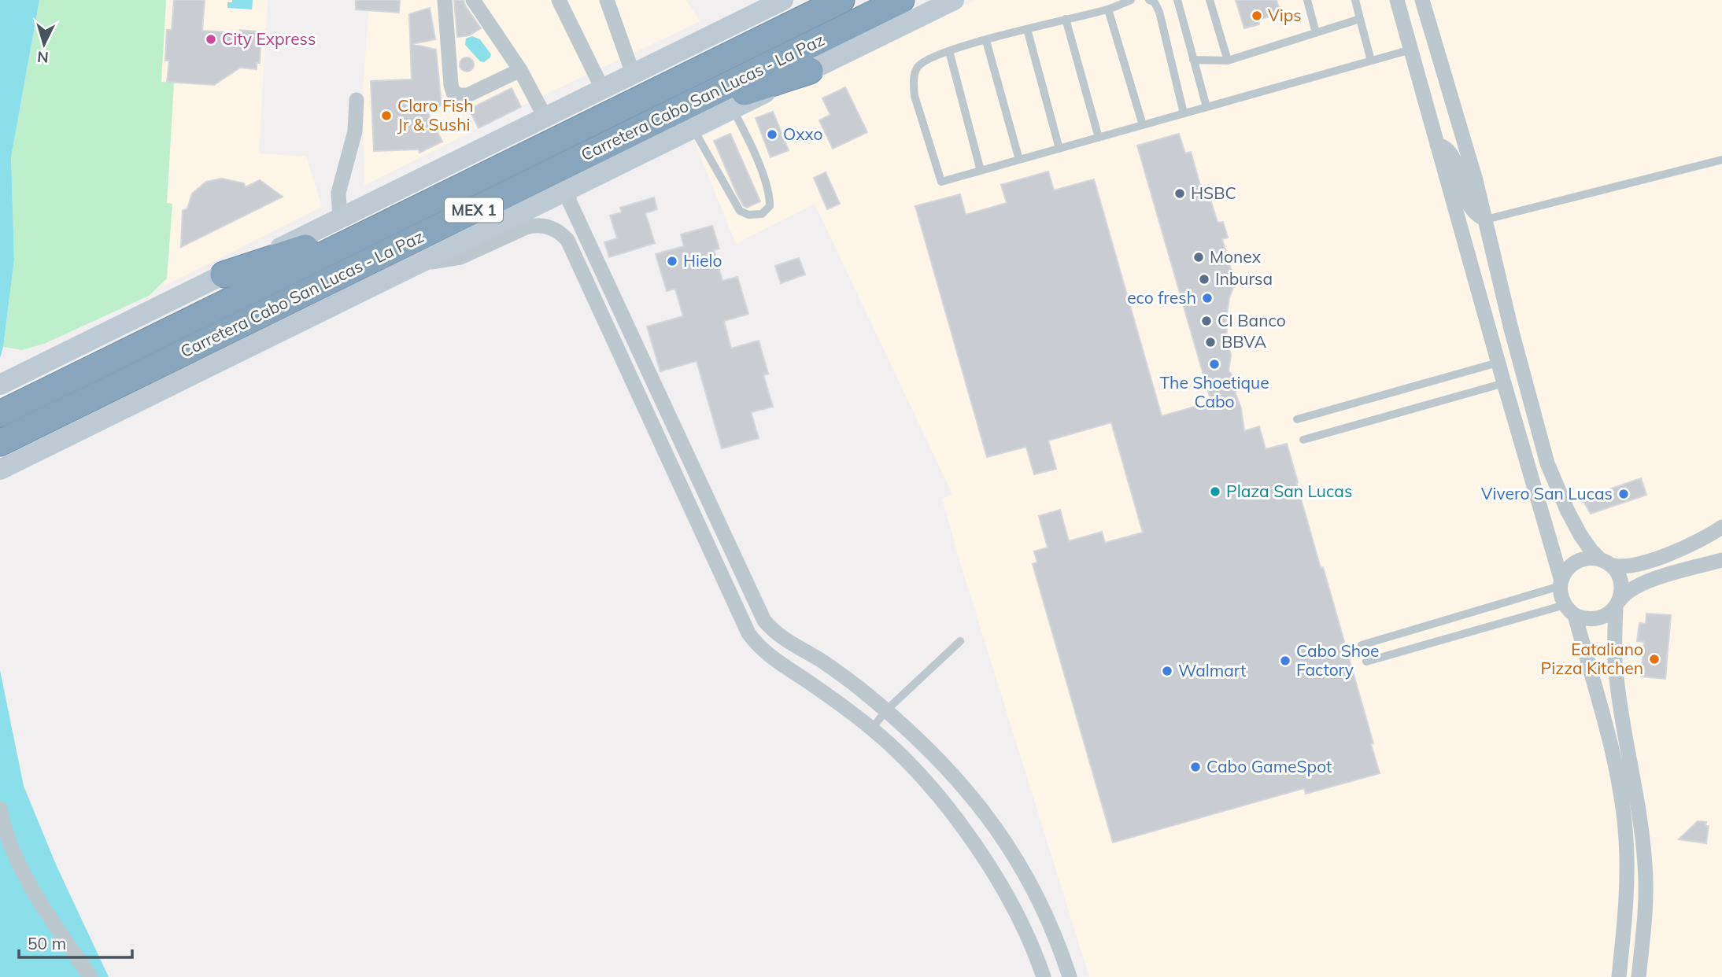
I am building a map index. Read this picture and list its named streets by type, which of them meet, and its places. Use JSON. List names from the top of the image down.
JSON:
{
  "streets": {
    "highway": ["Carretera Cabo San Lucas - La Paz", "MEX 1"]
  },
  "places": [
    "Vips",
    "City Express",
    "Claro Fish Jr & Sushi",
    "Oxxo",
    "HSBC",
    "Monex",
    "Hielo",
    "Inbursa",
    "eco fresh",
    "CI Banco",
    "BBVA",
    "The Shoetique Cabo",
    "Plaza San Lucas",
    "Vivero San Lucas",
    "Eataliano Pizza Kitchen",
    "Cabo Shoe Factory",
    "Walmart",
    "Cabo GameSpot"
  ],
  "scale_bar": "50 m",
  "north": "bottom"
}
